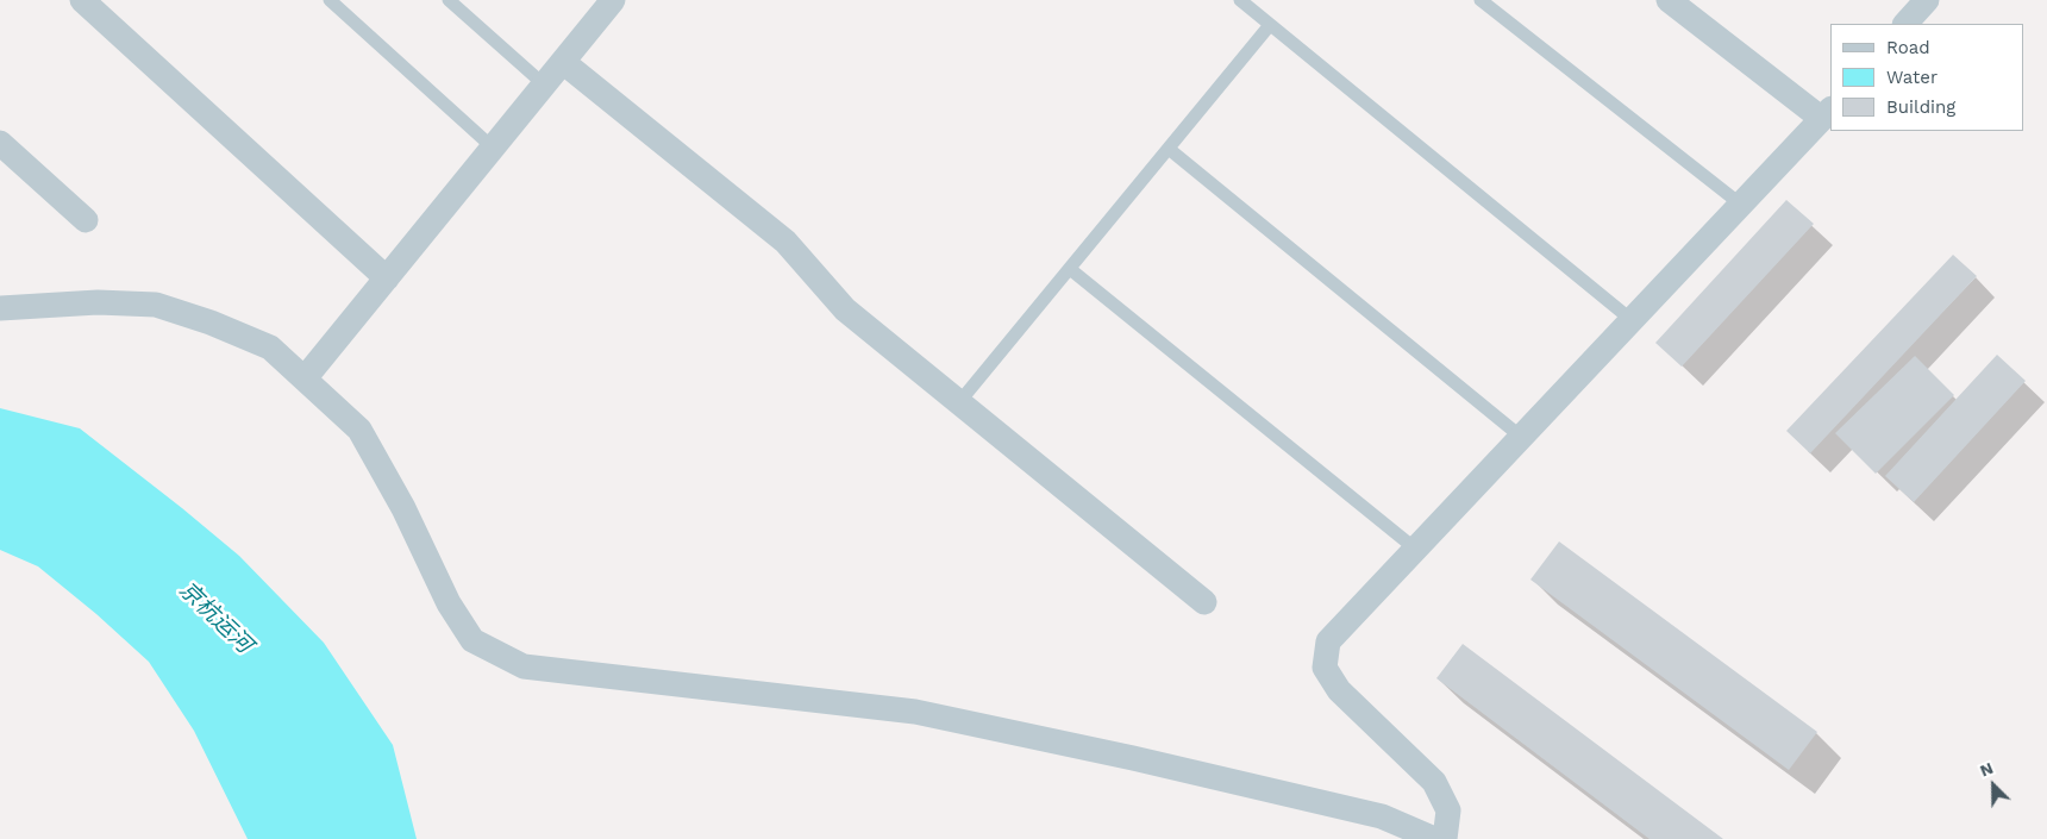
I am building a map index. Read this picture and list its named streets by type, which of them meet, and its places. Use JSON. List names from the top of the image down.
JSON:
{
  "water": ["京杭运河"],
  "legend": ["Road", "Water", "Building"],
  "north": "top left"
}
